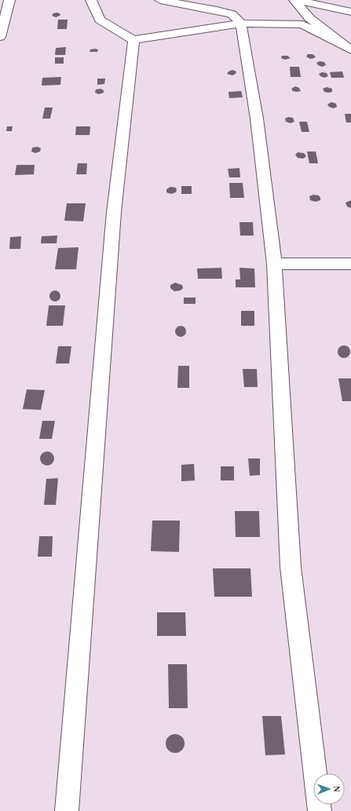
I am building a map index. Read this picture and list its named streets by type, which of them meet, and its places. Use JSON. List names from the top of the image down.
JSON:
{
  "north": "right"
}
